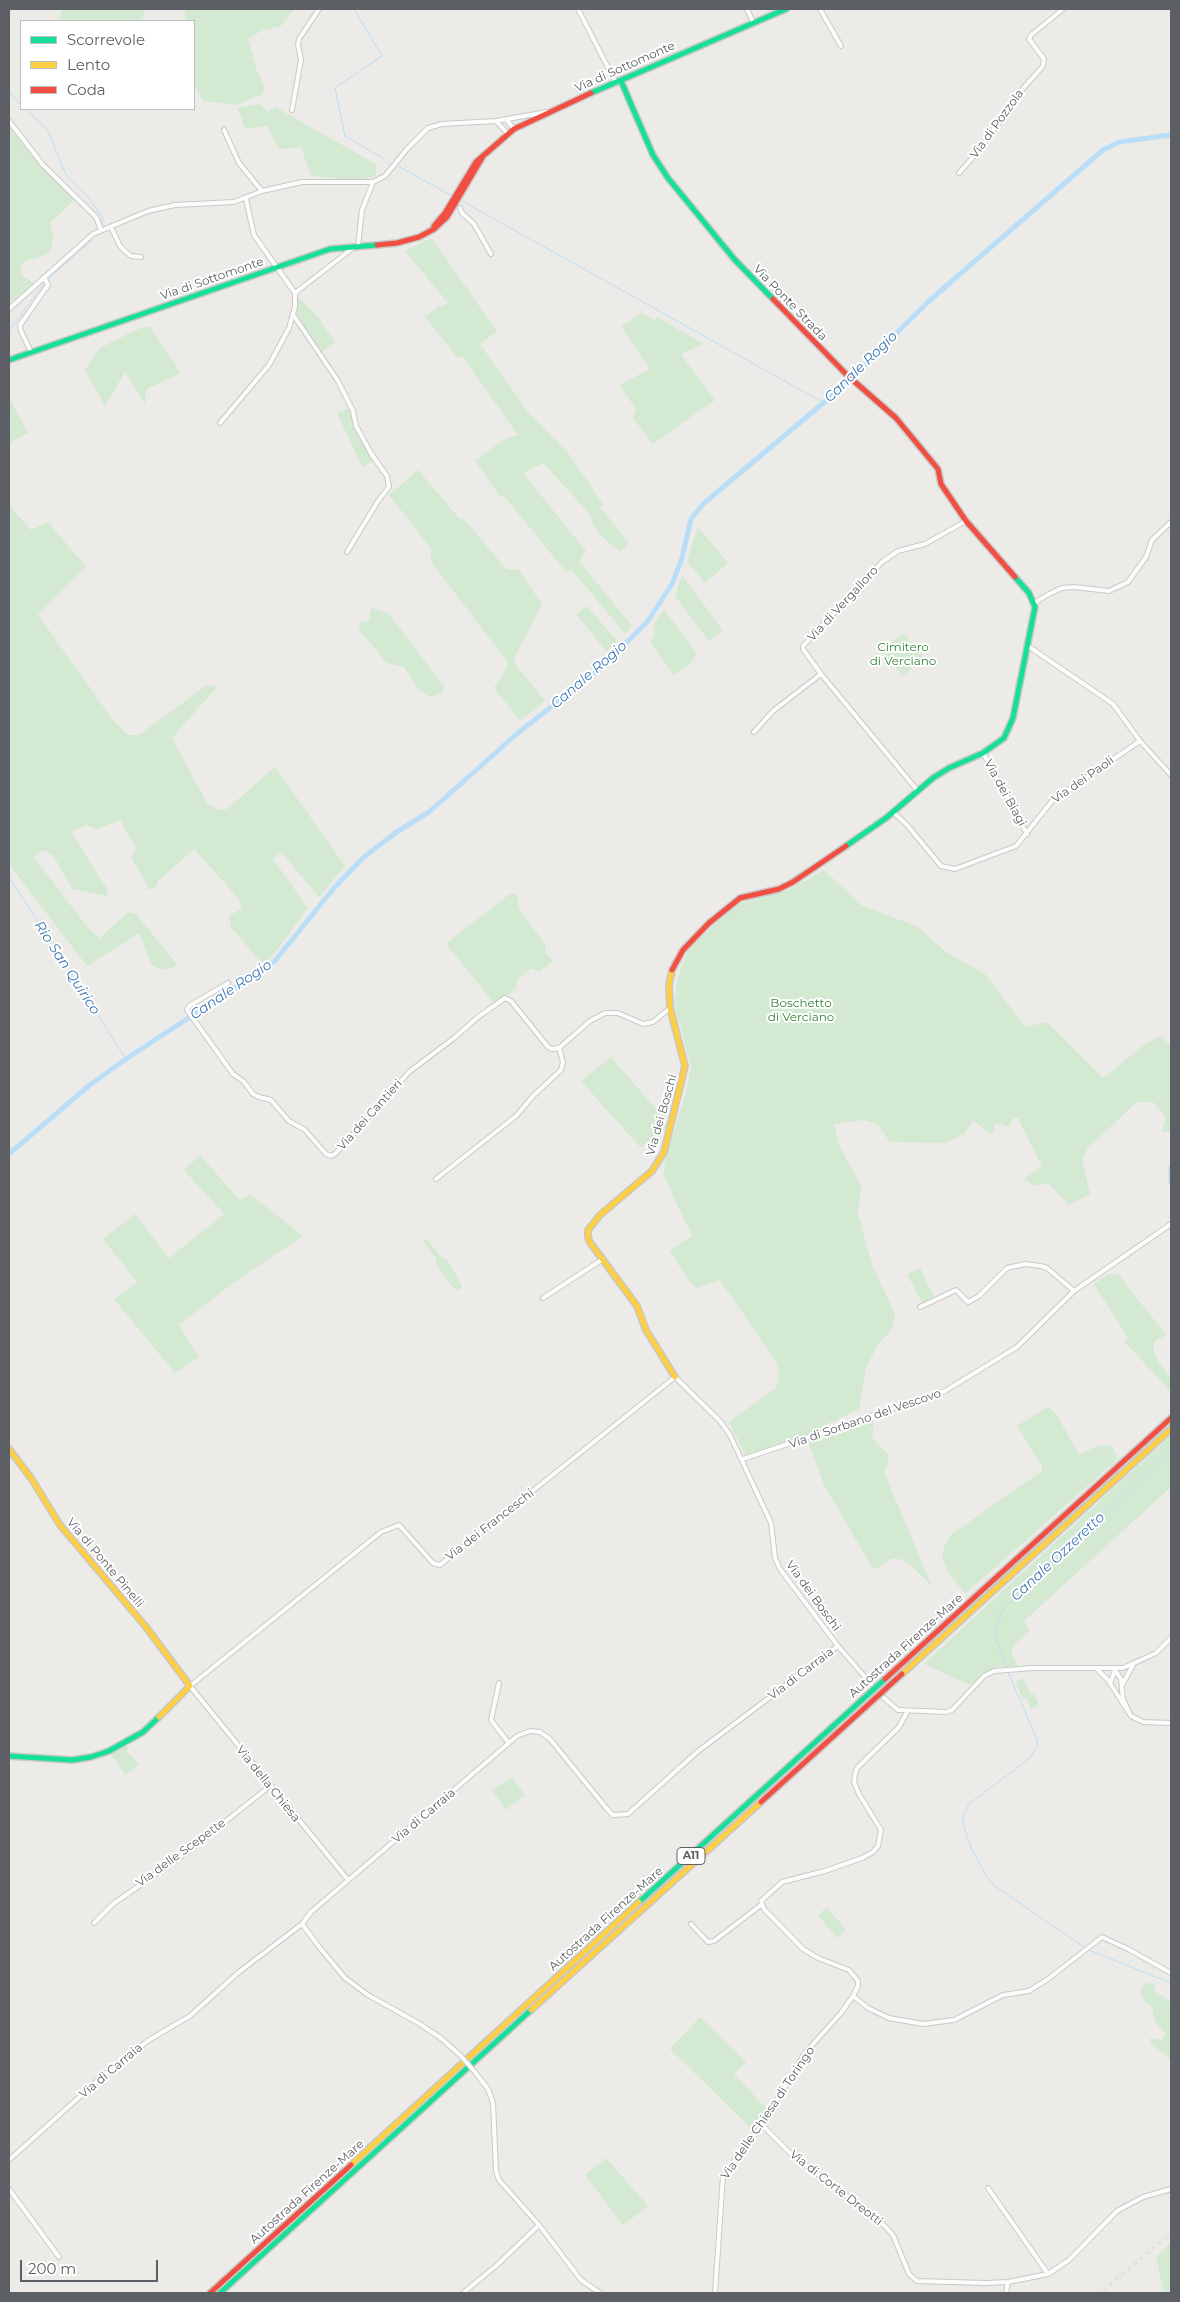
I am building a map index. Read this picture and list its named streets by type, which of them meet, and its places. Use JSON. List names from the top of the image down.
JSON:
{
  "streets": {
    "main road": [
      "Via di Sottomonte",
      "Via Ponte Strada",
      "Via dei Boschi",
      "Via di Ponte Pinelli",
      "Autostrada Firenze-Mare",
      "A11"
    ],
    "street": [
      "Via di Pozzola",
      "Via di Vergalloro",
      "Via dei Paoli",
      "Via dei Biagi",
      "Via dei Cantieri",
      "Via di Sorbano del Vescovo",
      "Via dei Franceschi",
      "Via di Carraia",
      "Via della Chiesa",
      "Via delle Scepette",
      "Via delle Chiesa di Toringo",
      "Via di Corte Dreotti"
    ]
  },
  "crossings": [
    ["Via di Sottomonte", "Via Ponte Strada"],
    ["Via Ponte Strada", "Via di Vergalloro"],
    ["Via Ponte Strada", "Via dei Boschi"],
    ["Via di Vergalloro", "Via dei Boschi"],
    ["Via dei Paoli", "Via dei Biagi"],
    ["Via dei Paoli", "Via dei Boschi"],
    ["Via dei Biagi", "Via dei Boschi"],
    ["Via dei Boschi", "Via di Sorbano del Vescovo"],
    ["Via dei Boschi", "Via dei Franceschi"],
    ["Via dei Boschi", "Via di Carraia"],
    ["Via dei Franceschi", "Via di Ponte Pinelli"],
    ["Via dei Franceschi", "Via della Chiesa"],
    ["Via di Ponte Pinelli", "Via della Chiesa"],
    ["Via di Carraia", "Via della Chiesa"],
    ["Via della Chiesa", "Via delle Scepette"],
    ["Via delle Chiesa di Toringo", "Via di Corte Dreotti"]
  ],
  "water": ["Canale Rogio", "Rio San Quirico", "Canale Ozzeretto"],
  "parks": ["Cimitero di Verciano", "Boschetto di Verciano"],
  "legend": ["Scorrevole", "Lento", "Coda"],
  "scale_bar": "200 m"
}
